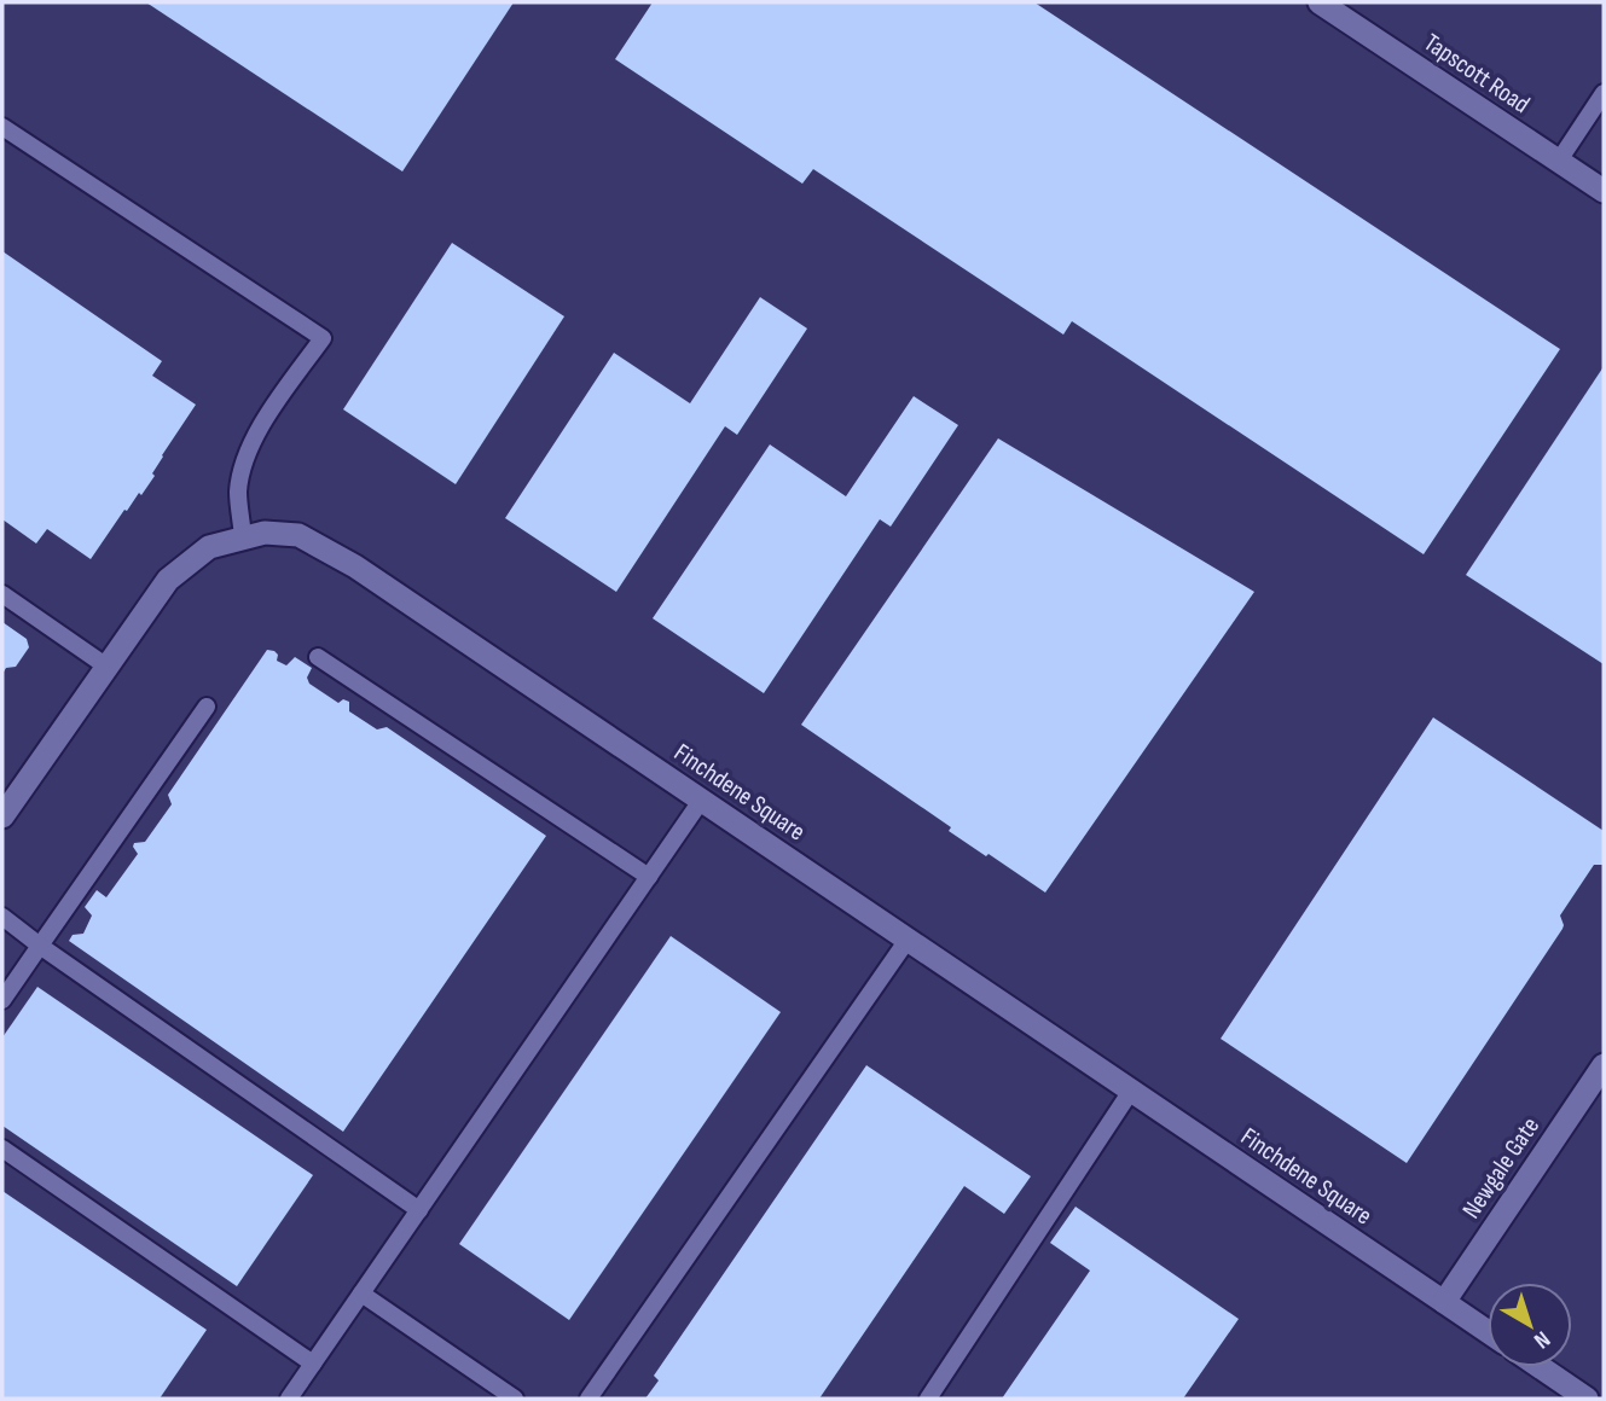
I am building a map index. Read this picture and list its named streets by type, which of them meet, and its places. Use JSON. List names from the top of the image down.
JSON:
{
  "streets": {
    "street": ["Tapscott Road", "Finchdene Square", "Newgale Gate"]
  },
  "crossings": [
    ["Finchdene Square", "Newgale Gate"]
  ],
  "north": "bottom right"
}
